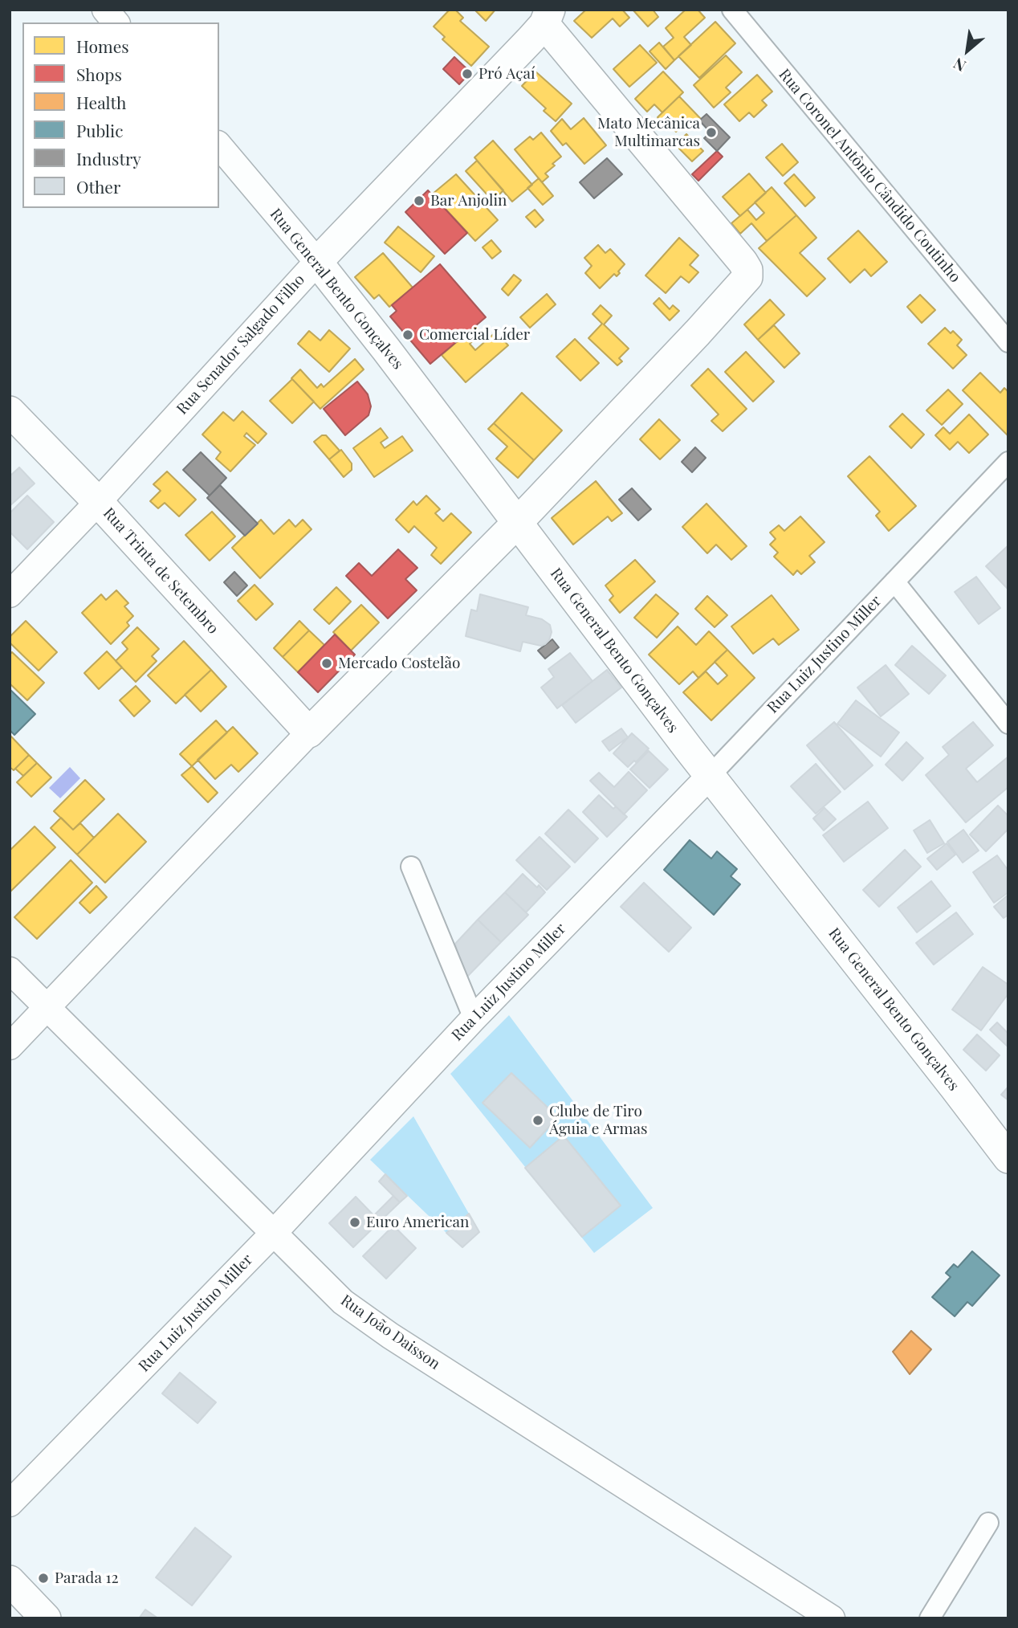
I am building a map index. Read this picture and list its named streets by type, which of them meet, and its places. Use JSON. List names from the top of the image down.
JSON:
{
  "streets": {
    "main road": ["Rua General Bento Gonçalves", "Rua Senador Salgado Filho", "Rua Trinta de Setembro"],
    "street": ["Rua Coronel Antônio Cândido Coutinho", "Rua Luiz Justino Miller", "Rua João Daisson"]
  },
  "crossings": [
    ["Rua General Bento Gonçalves", "Rua Senador Salgado Filho"],
    ["Rua General Bento Gonçalves", "Rua Luiz Justino Miller"],
    ["Rua Senador Salgado Filho", "Rua Trinta de Setembro"],
    ["Rua Luiz Justino Miller", "Rua João Daisson"]
  ],
  "places": [
    "Pró Açaí",
    "Mato Mecânica Multimarcas",
    "Bar Anjolin",
    "Comercial Líder",
    "Mercado Costelão",
    "Clube de Tiro Águia e Armas",
    "Euro American",
    "Parada 12"
  ],
  "legend": [
    "Homes",
    "Shops",
    "Health",
    "Public",
    "Industry",
    "Other"
  ],
  "north": "bottom left"
}
